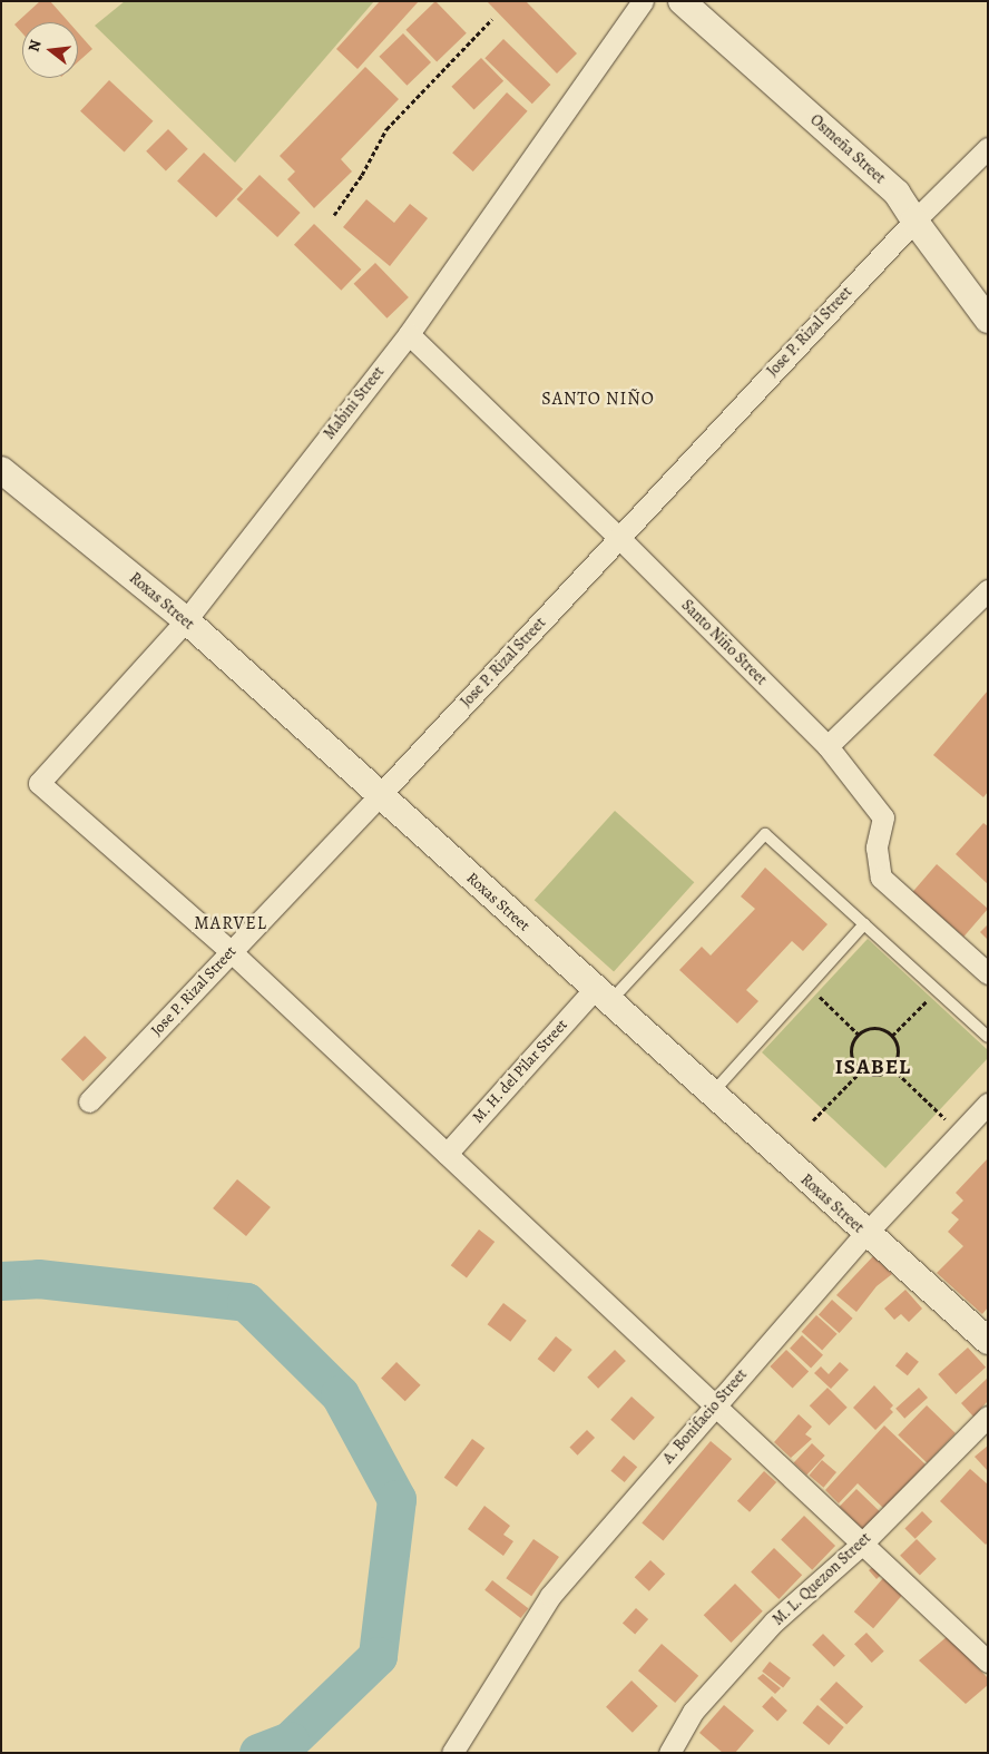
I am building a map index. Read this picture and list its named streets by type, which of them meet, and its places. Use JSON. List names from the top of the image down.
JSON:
{
  "streets": {
    "street": [
      "Osmeña Street",
      "Jose P. Rizal Street",
      "Mabini Street",
      "Roxas Street",
      "Santo Niño Street",
      "M. H. del Pilar Street",
      "A. Bonifacio Street",
      "M. L. Quezon Street"
    ]
  },
  "crossings": [
    ["Osmeña Street", "Jose P. Rizal Street"],
    ["Jose P. Rizal Street", "Mabini Street"],
    ["Jose P. Rizal Street", "Roxas Street"],
    ["Jose P. Rizal Street", "Santo Niño Street"],
    ["Mabini Street", "Roxas Street"],
    ["Mabini Street", "Santo Niño Street"],
    ["Roxas Street", "M. H. del Pilar Street"],
    ["Roxas Street", "A. Bonifacio Street"]
  ],
  "districts": ["SANTO NIÑO", "MARVEL", "ISABEL"],
  "north": "left"
}
